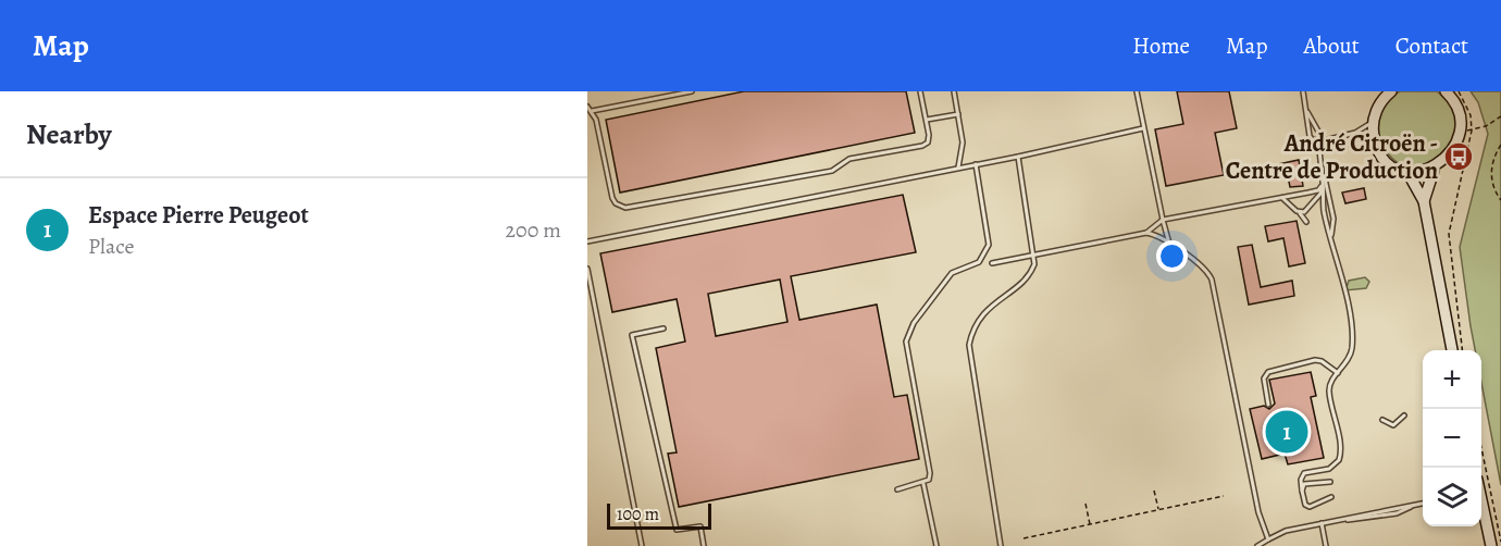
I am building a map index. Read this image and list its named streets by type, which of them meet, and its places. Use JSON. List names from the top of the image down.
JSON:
{
  "places": {
    "bus stop": ["André Citroën - Centre de Production"]
  },
  "scale_bar": "100 m",
  "page": {
    "header": "Map",
    "nav": [
      "Home",
      "Map",
      "About",
      "Contact"
    ],
    "heading": "Nearby",
    "list": [
      {
        "mark": "1",
        "name": "Espace Pierre Peugeot",
        "note": "Place",
        "value": "200 m"
      }
    ],
    "map_buttons": ["+", "−"],
    "pins": "1",
    "scale": "100 m"
  }
}
